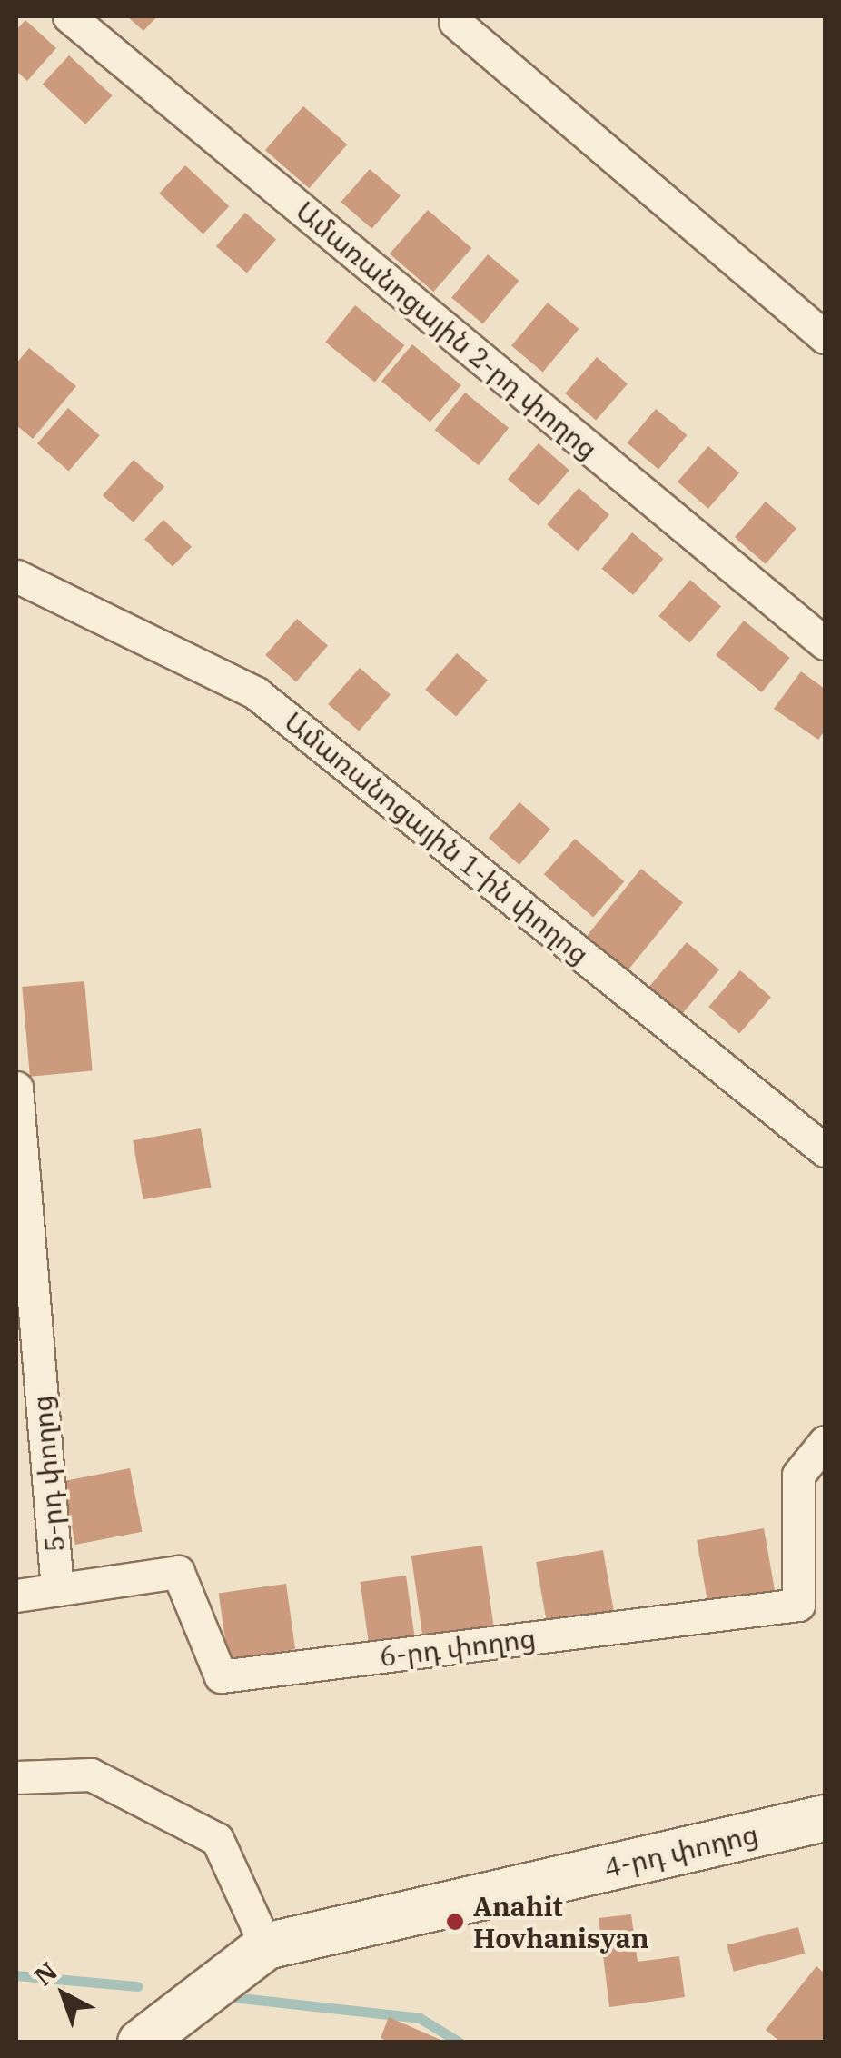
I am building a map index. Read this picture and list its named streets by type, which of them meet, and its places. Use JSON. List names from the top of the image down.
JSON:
{
  "streets": {
    "main road": ["4-րդ փողոց"],
    "street": [
      "Ամառանոցային 2-րդ փողոց",
      "Ամառանոցային 1-ին փողոց",
      "5-րդ փողոց",
      "6-րդ փողոց"
    ]
  },
  "crossings": [
    ["5-րդ փողոց", "6-րդ փողոց"]
  ],
  "places": ["Anahit Hovhanisyan"],
  "north": "top left"
}
